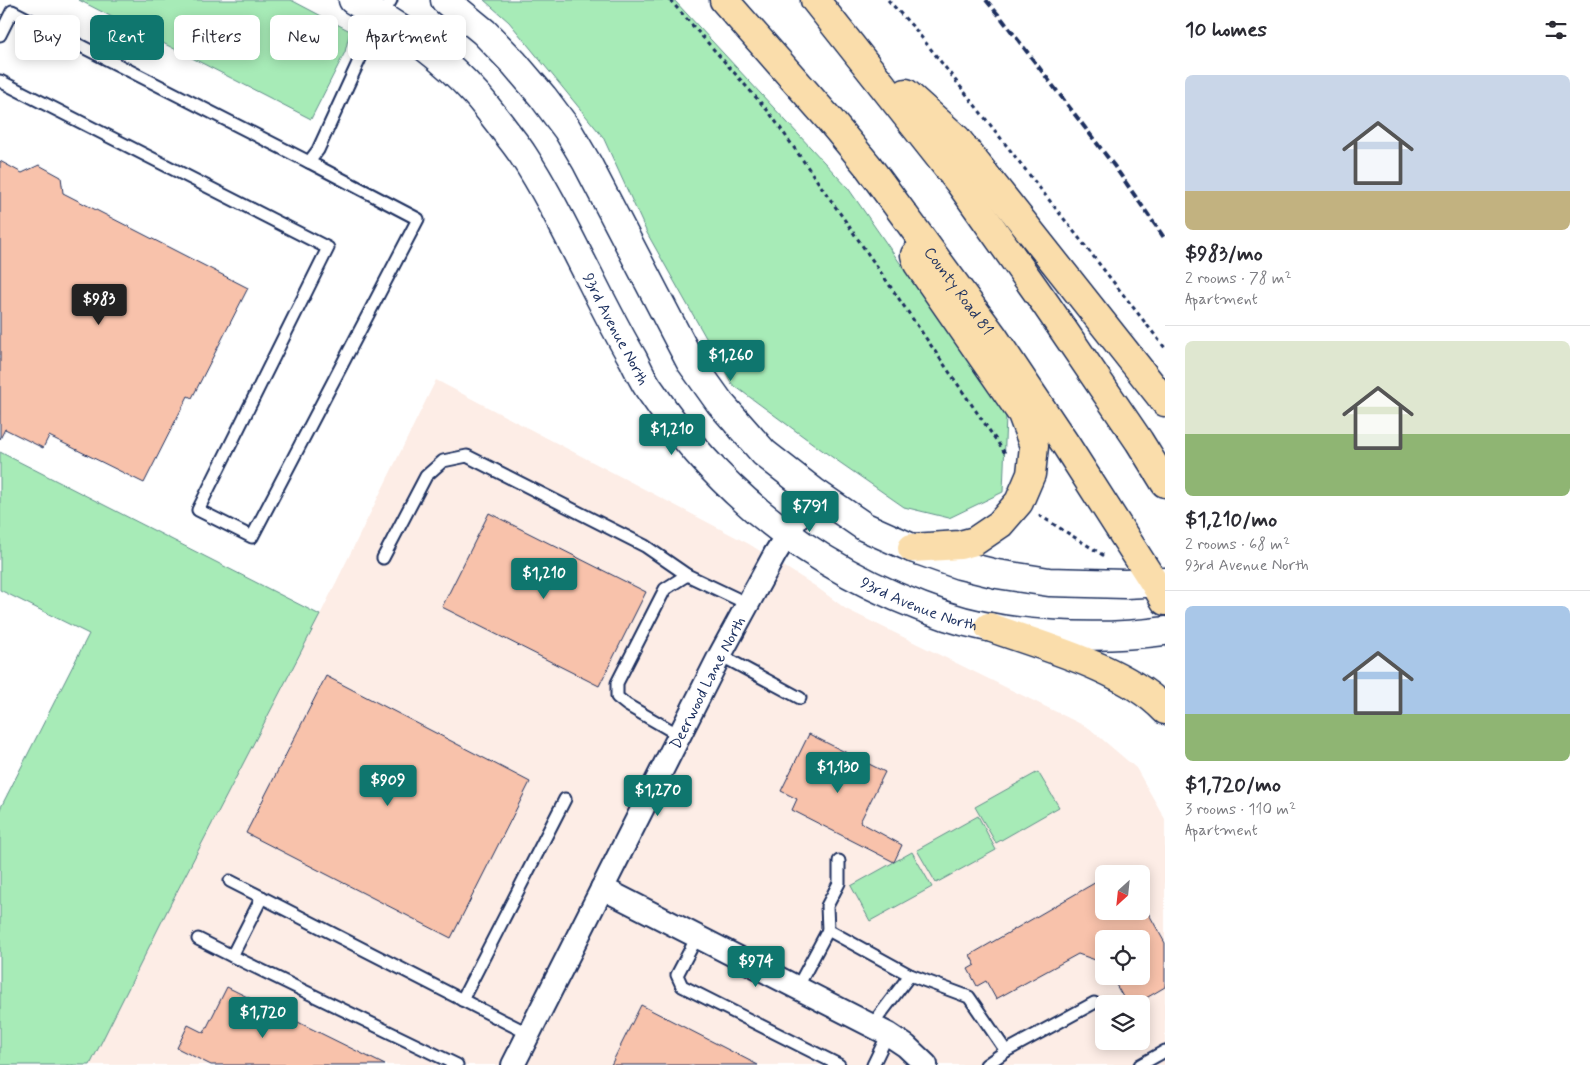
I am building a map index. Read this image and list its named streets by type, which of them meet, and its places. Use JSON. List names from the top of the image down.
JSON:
{
  "streets": {
    "highway": ["County Road 81"],
    "street": ["93rd Avenue North", "Deerwood Lane North"]
  },
  "crossings": [
    ["93rd Avenue North", "Deerwood Lane North"]
  ],
  "north": "bottom left",
  "page": {
    "heading": "10 homes",
    "chip": [
      "Buy",
      "Rent",
      "Filters",
      "New",
      "Apartment"
    ],
    "list": [
      {
        "name": "$983/mo",
        "note": "2 rooms · 78 m² · Apartment"
      },
      {
        "name": "$1,210/mo",
        "note": "2 rooms · 68 m² · 93rd Avenue North"
      },
      {
        "name": "$1,720/mo",
        "note": "3 rooms · 110 m² · Apartment"
      }
    ],
    "price": [
      "$983",
      "$1,260",
      "$1,210",
      "$791",
      "$1,210",
      "$1,130",
      "$909",
      "$1,270",
      "$974",
      "$1,720"
    ]
  }
}
